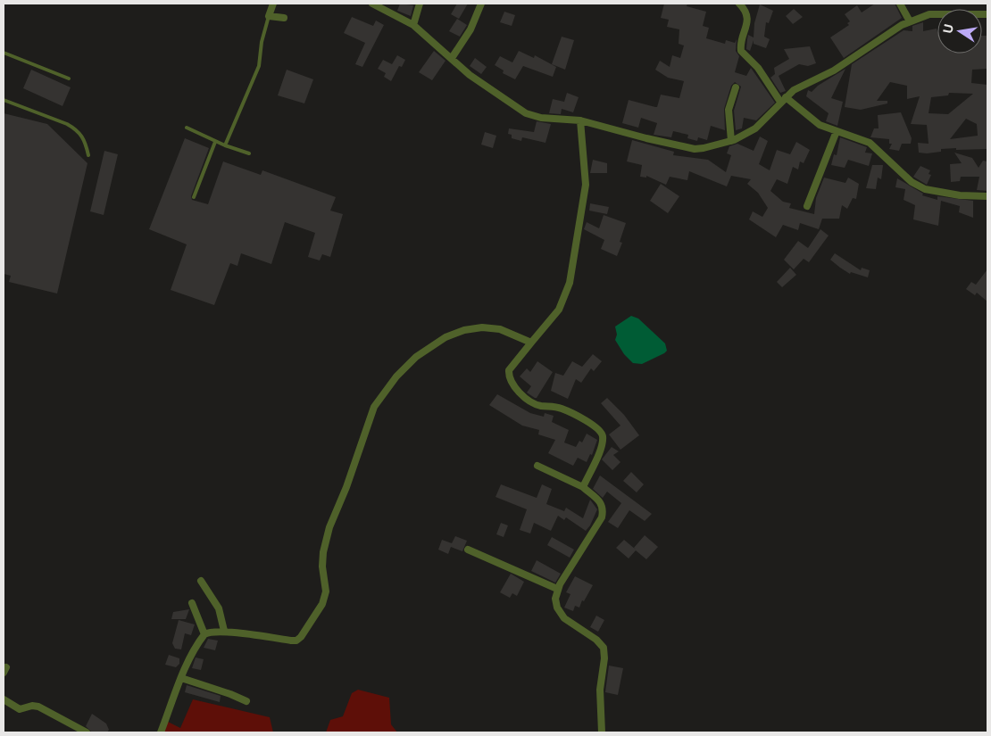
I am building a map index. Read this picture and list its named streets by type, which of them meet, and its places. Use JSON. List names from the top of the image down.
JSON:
{
  "north": "left"
}
